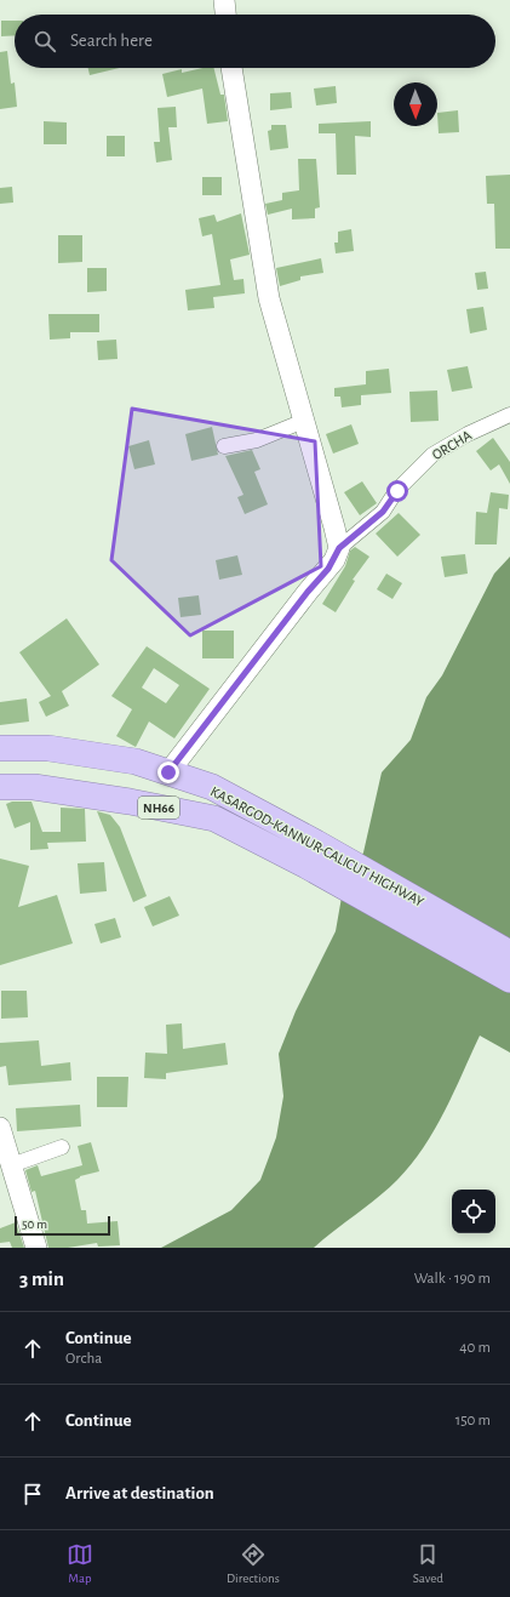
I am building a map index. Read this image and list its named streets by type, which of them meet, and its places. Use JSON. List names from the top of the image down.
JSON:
{
  "streets": {
    "highway": ["NH66", "KASARGOD-KANNUR-CALICUT HIGHWAY"],
    "street": ["ORCHA"]
  },
  "scale_bar": "50 m",
  "north": "bottom",
  "page": {
    "search": "Search here",
    "scale": "50 m",
    "heading": ["3 min", "Walk · 190 m"],
    "list": [
      ["Continue", "Orcha", "40 m"],
      ["Continue", "150 m"],
      "Arrive at destination"
    ],
    "nav": ["Map", "Directions", "Saved"]
  }
}
